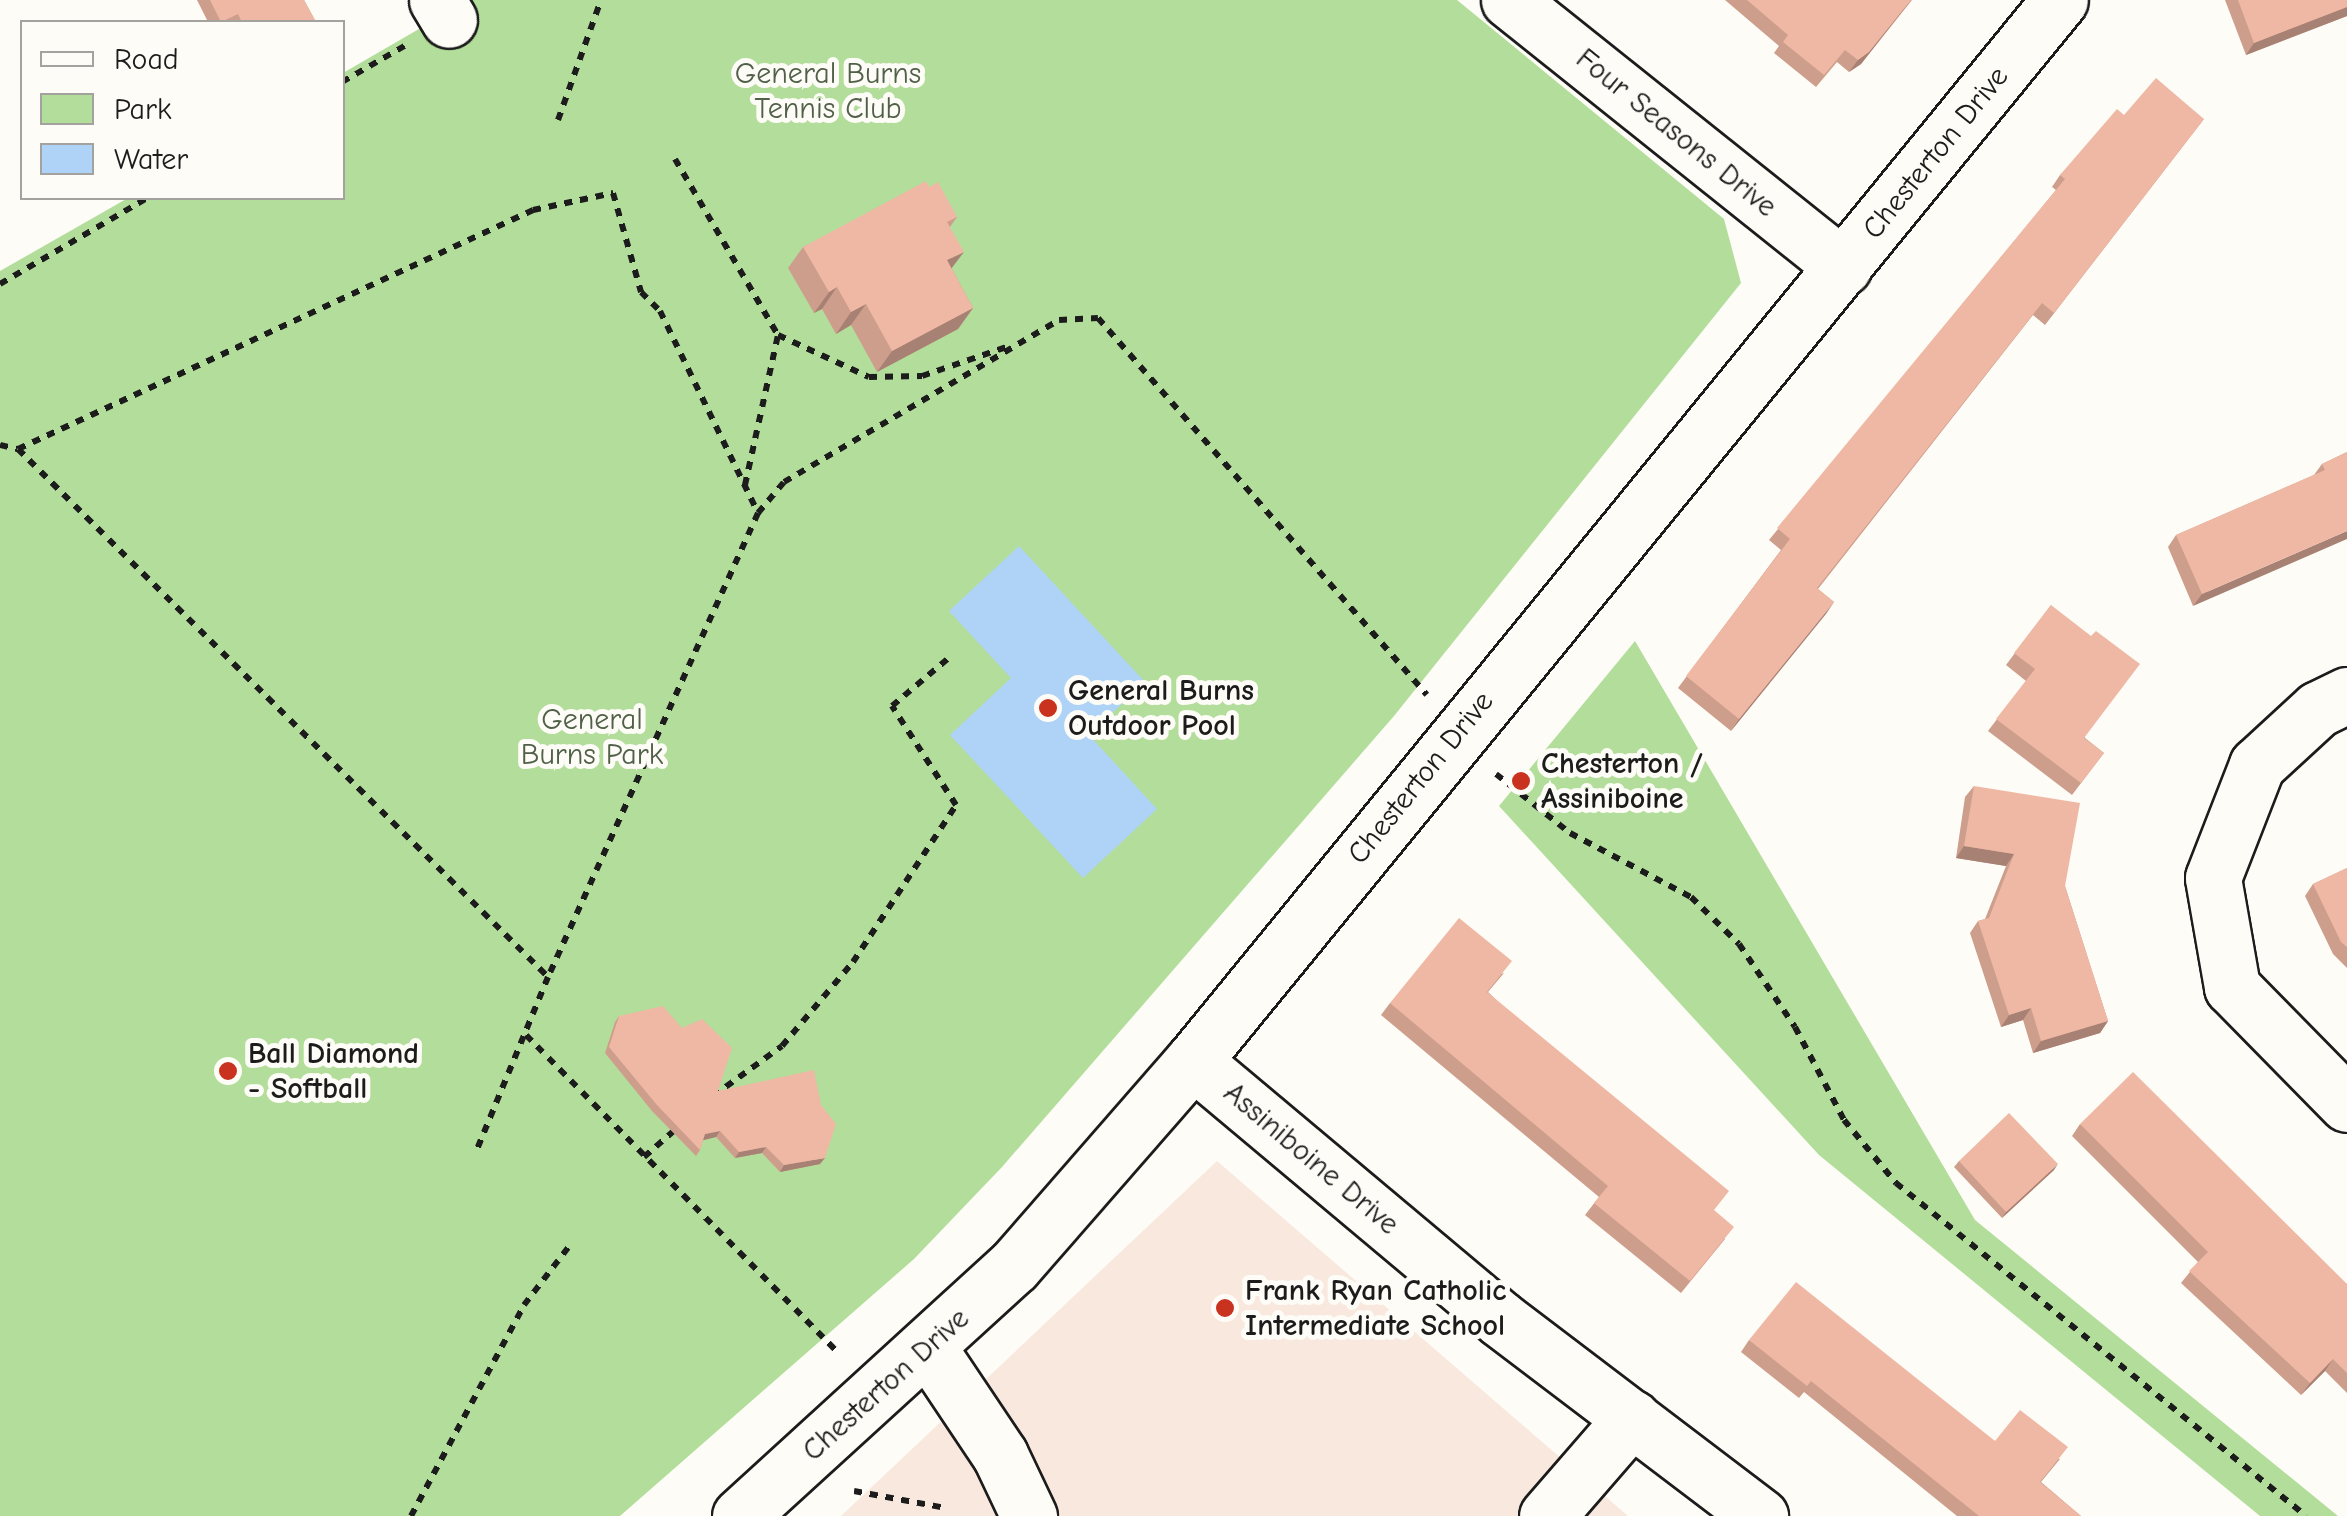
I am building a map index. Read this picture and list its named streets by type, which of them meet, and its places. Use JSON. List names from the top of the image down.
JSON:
{
  "streets": {
    "street": ["Four Seasons Drive", "Chesterton Drive", "Assiniboine Drive"]
  },
  "crossings": [
    ["Four Seasons Drive", "Chesterton Drive"],
    ["Chesterton Drive", "Assiniboine Drive"]
  ],
  "parks": ["General Burns Tennis Club", "General Burns Park"],
  "places": [
    "General Burns Outdoor Pool",
    "Chesterton / Assiniboine",
    "Ball Diamond - Softball",
    "Frank Ryan Catholic Intermediate School"
  ],
  "legend": ["Road", "Park", "Water"]
}
